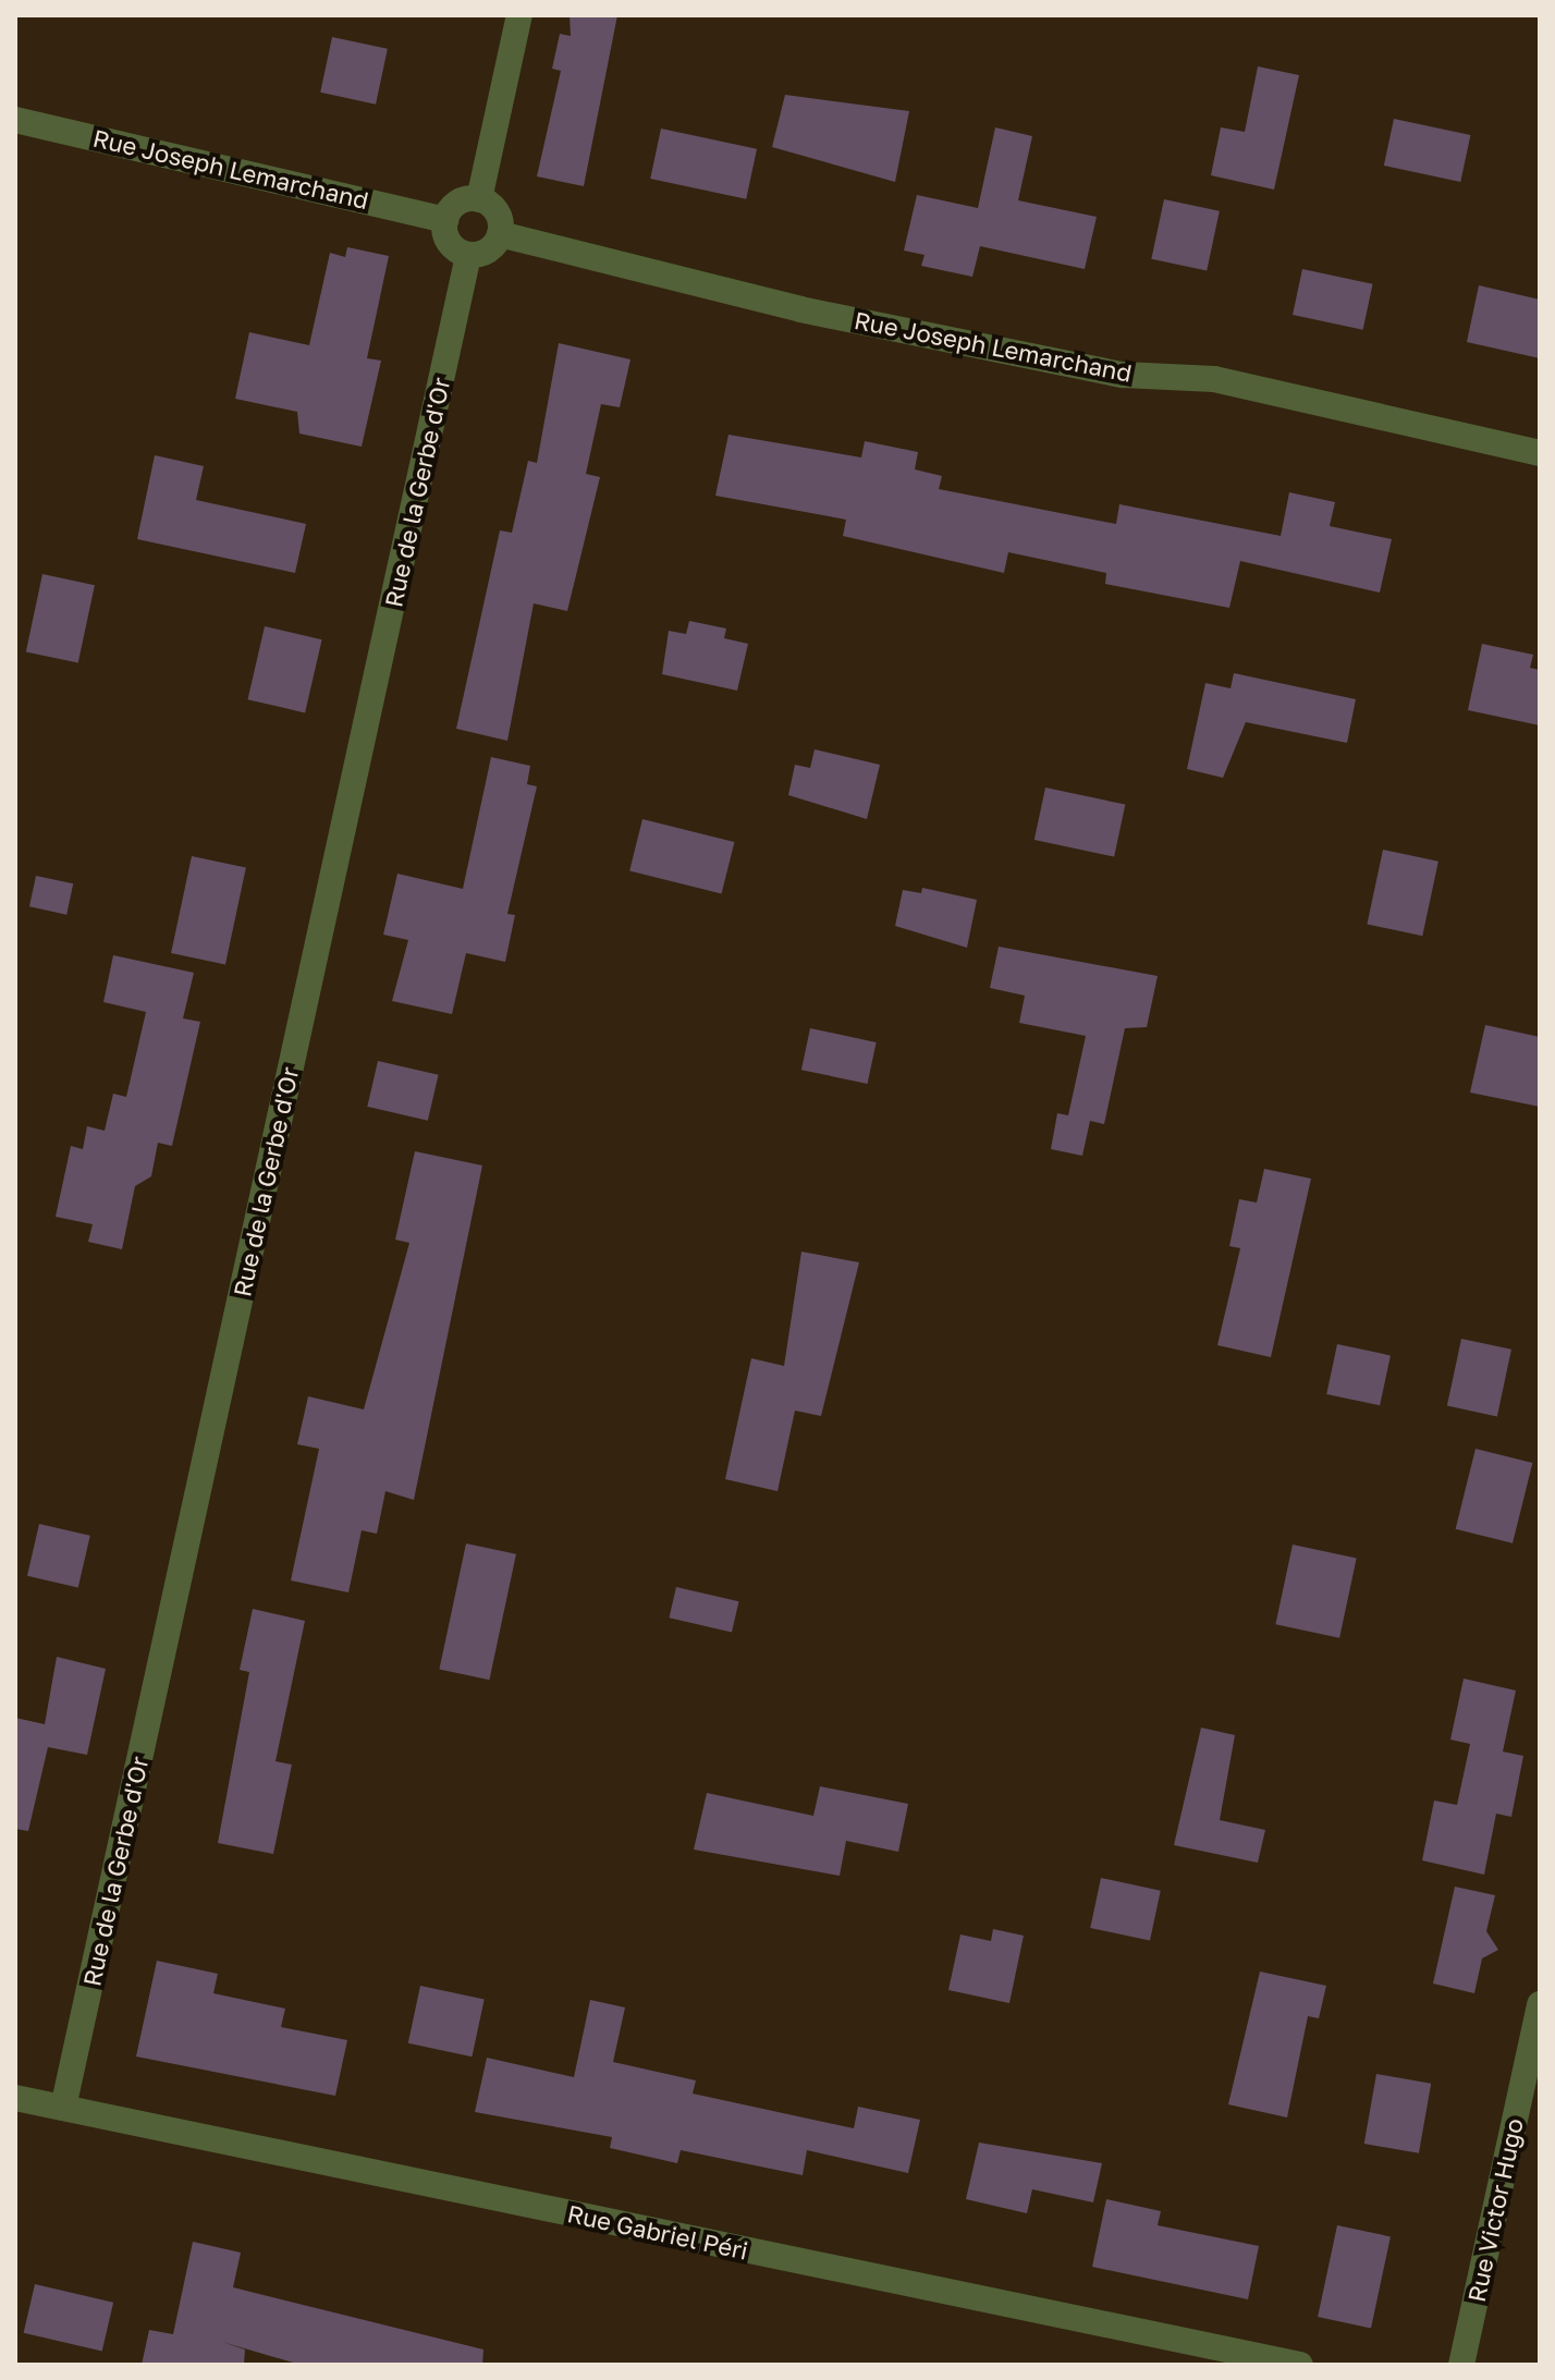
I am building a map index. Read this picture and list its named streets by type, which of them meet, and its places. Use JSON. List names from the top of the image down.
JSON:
{
  "streets": {
    "street": [
      "Rue Joseph Lemarchand",
      "Rue de la Gerbe d'Or",
      "Rue Victor Hugo",
      "Rue Gabriel Péri"
    ]
  },
  "crossings": [
    ["Rue Joseph Lemarchand", "Rue de la Gerbe d'Or"],
    ["Rue de la Gerbe d'Or", "Rue Gabriel Péri"]
  ]
}
